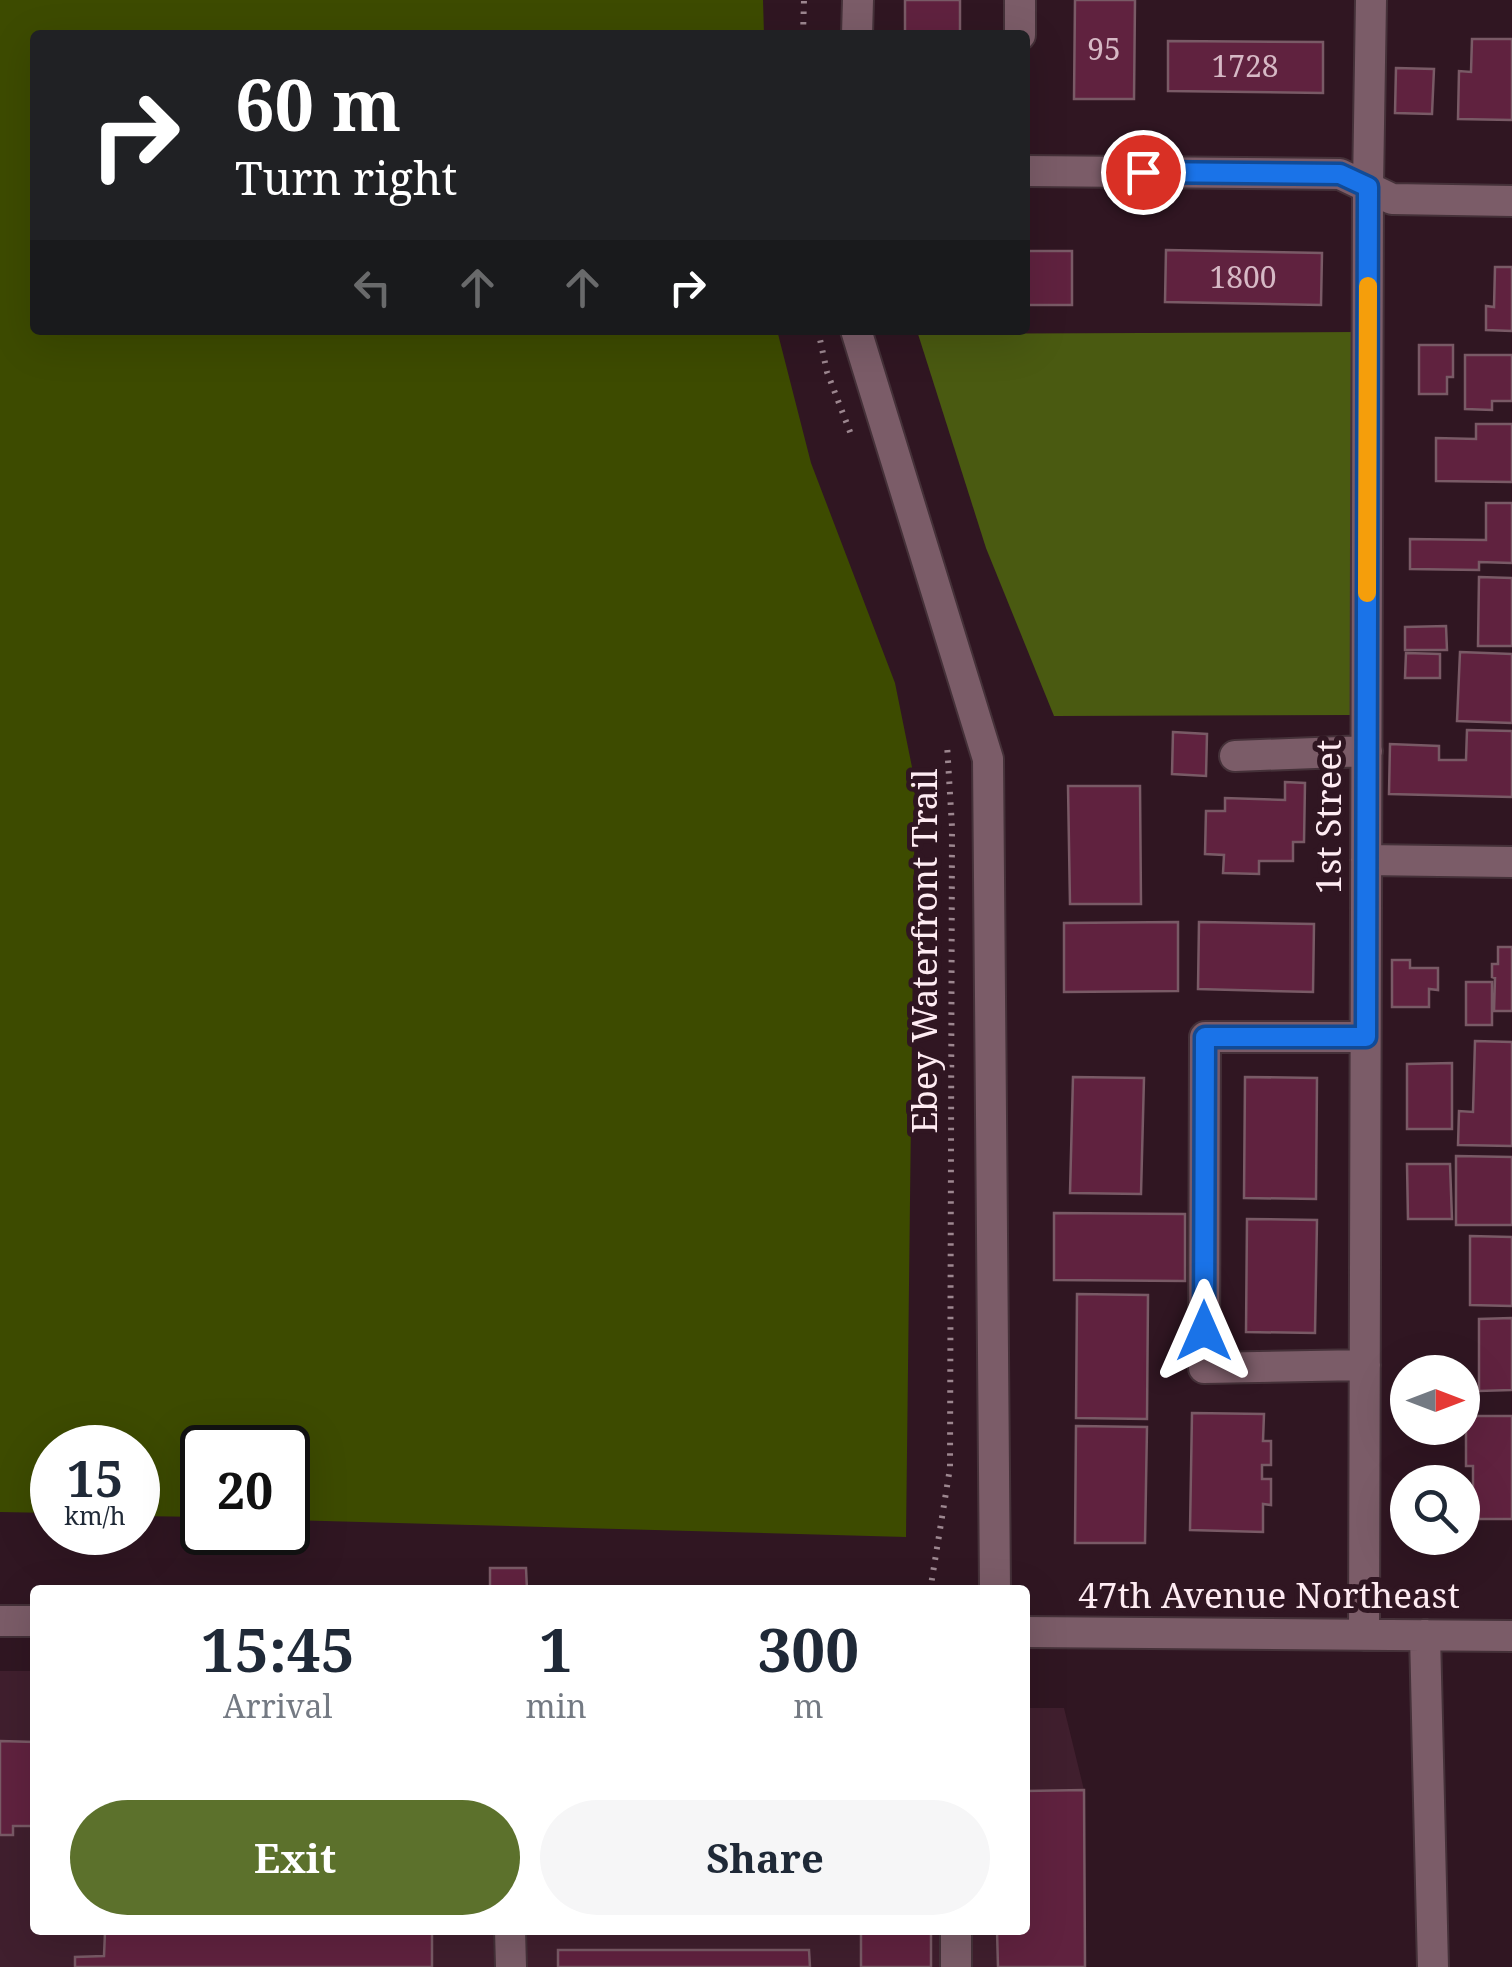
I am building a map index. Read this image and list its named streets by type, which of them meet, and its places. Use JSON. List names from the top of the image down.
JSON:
{
  "streets": {
    "street": ["1st Street", "47th Avenue Northeast"],
    "path": ["Ebey Waterfront Trail"]
  },
  "crossings": [
    ["1st Street", "47th Avenue Northeast"]
  ],
  "house_numbers": ["95", "1728", "1800"],
  "north": "right",
  "page": {
    "turn": ["60 m", "Turn right"],
    "speed": "15 km/h",
    "limit": "20",
    "eta": [
      "15:45",
      "Arrival",
      "1",
      "min",
      "300",
      "m"
    ],
    "buttons": ["Exit", "Share"]
  }
}
